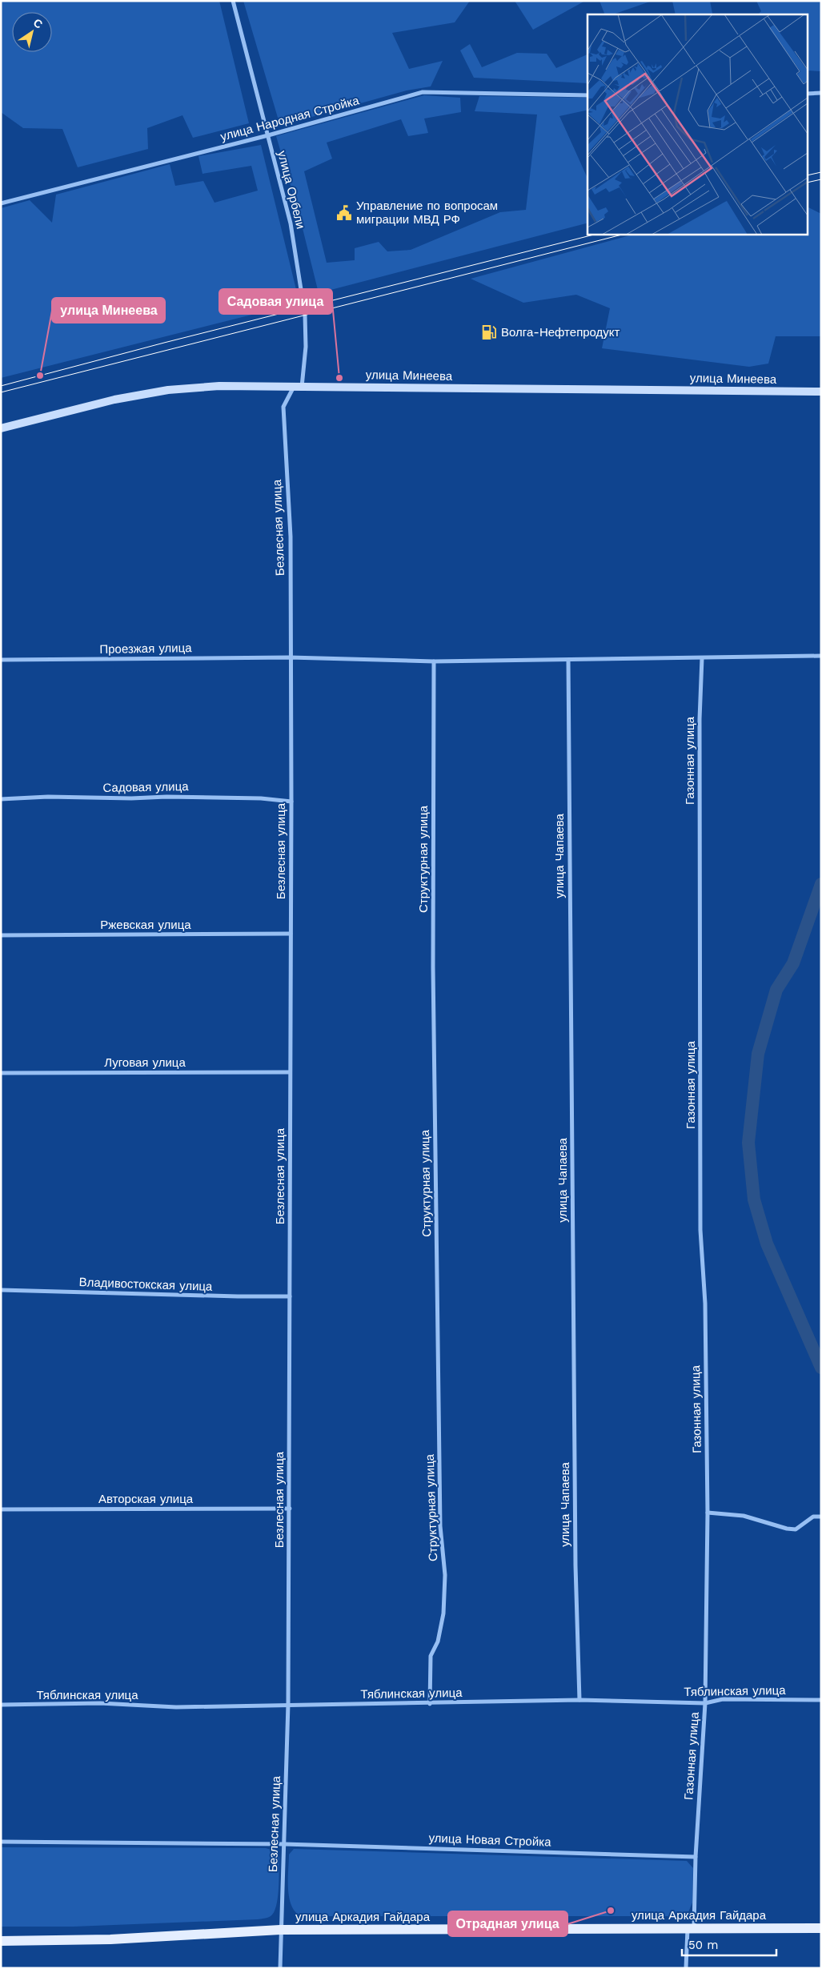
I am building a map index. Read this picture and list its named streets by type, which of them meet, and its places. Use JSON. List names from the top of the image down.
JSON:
{
  "streets": {
    "main road": ["улица Минеева", "улица Аркадия Гайдара"],
    "street": [
      "улица Народная Стройка",
      "улица Орбели",
      "Безлесная улица",
      "Проезжая улица",
      "Газонная улица",
      "Садовая улица",
      "улица Чапаева",
      "Структурная улица",
      "Ржевская улица",
      "Луговая улица",
      "Владивостокская улица",
      "Авторская улица",
      "Тяблинская улица",
      "улица Новая Стройка"
    ]
  },
  "crossings": [
    ["улица Народная Стройка", "улица Орбели"],
    ["улица Орбели", "улица Минеева"],
    ["улица Орбели", "Безлесная улица"],
    ["улица Минеева", "Безлесная улица"],
    ["Безлесная улица", "Проезжая улица"],
    ["Безлесная улица", "Садовая улица"],
    ["Безлесная улица", "Ржевская улица"],
    ["Безлесная улица", "Луговая улица"],
    ["Безлесная улица", "Владивостокская улица"],
    ["Безлесная улица", "Авторская улица"],
    ["Безлесная улица", "Тяблинская улица"],
    ["Безлесная улица", "улица Новая Стройка"],
    ["Безлесная улица", "улица Аркадия Гайдара"],
    ["Проезжая улица", "Газонная улица"],
    ["Проезжая улица", "улица Чапаева"],
    ["Проезжая улица", "Структурная улица"],
    ["Газонная улица", "Тяблинская улица"],
    ["Газонная улица", "улица Новая Стройка"],
    ["Газонная улица", "улица Аркадия Гайдара"],
    ["улица Чапаева", "Тяблинская улица"],
    ["Структурная улица", "Тяблинская улица"]
  ],
  "places": {
    "public building": ["Управление по вопросам миграции МВД РФ"],
    "fuel station": ["Волга-Нефтепродукт"],
    "other": ["улица Минеева", "Садовая улица", "Отрадная улица"]
  },
  "scale_bar": "50 m",
  "north": "top right"
}
